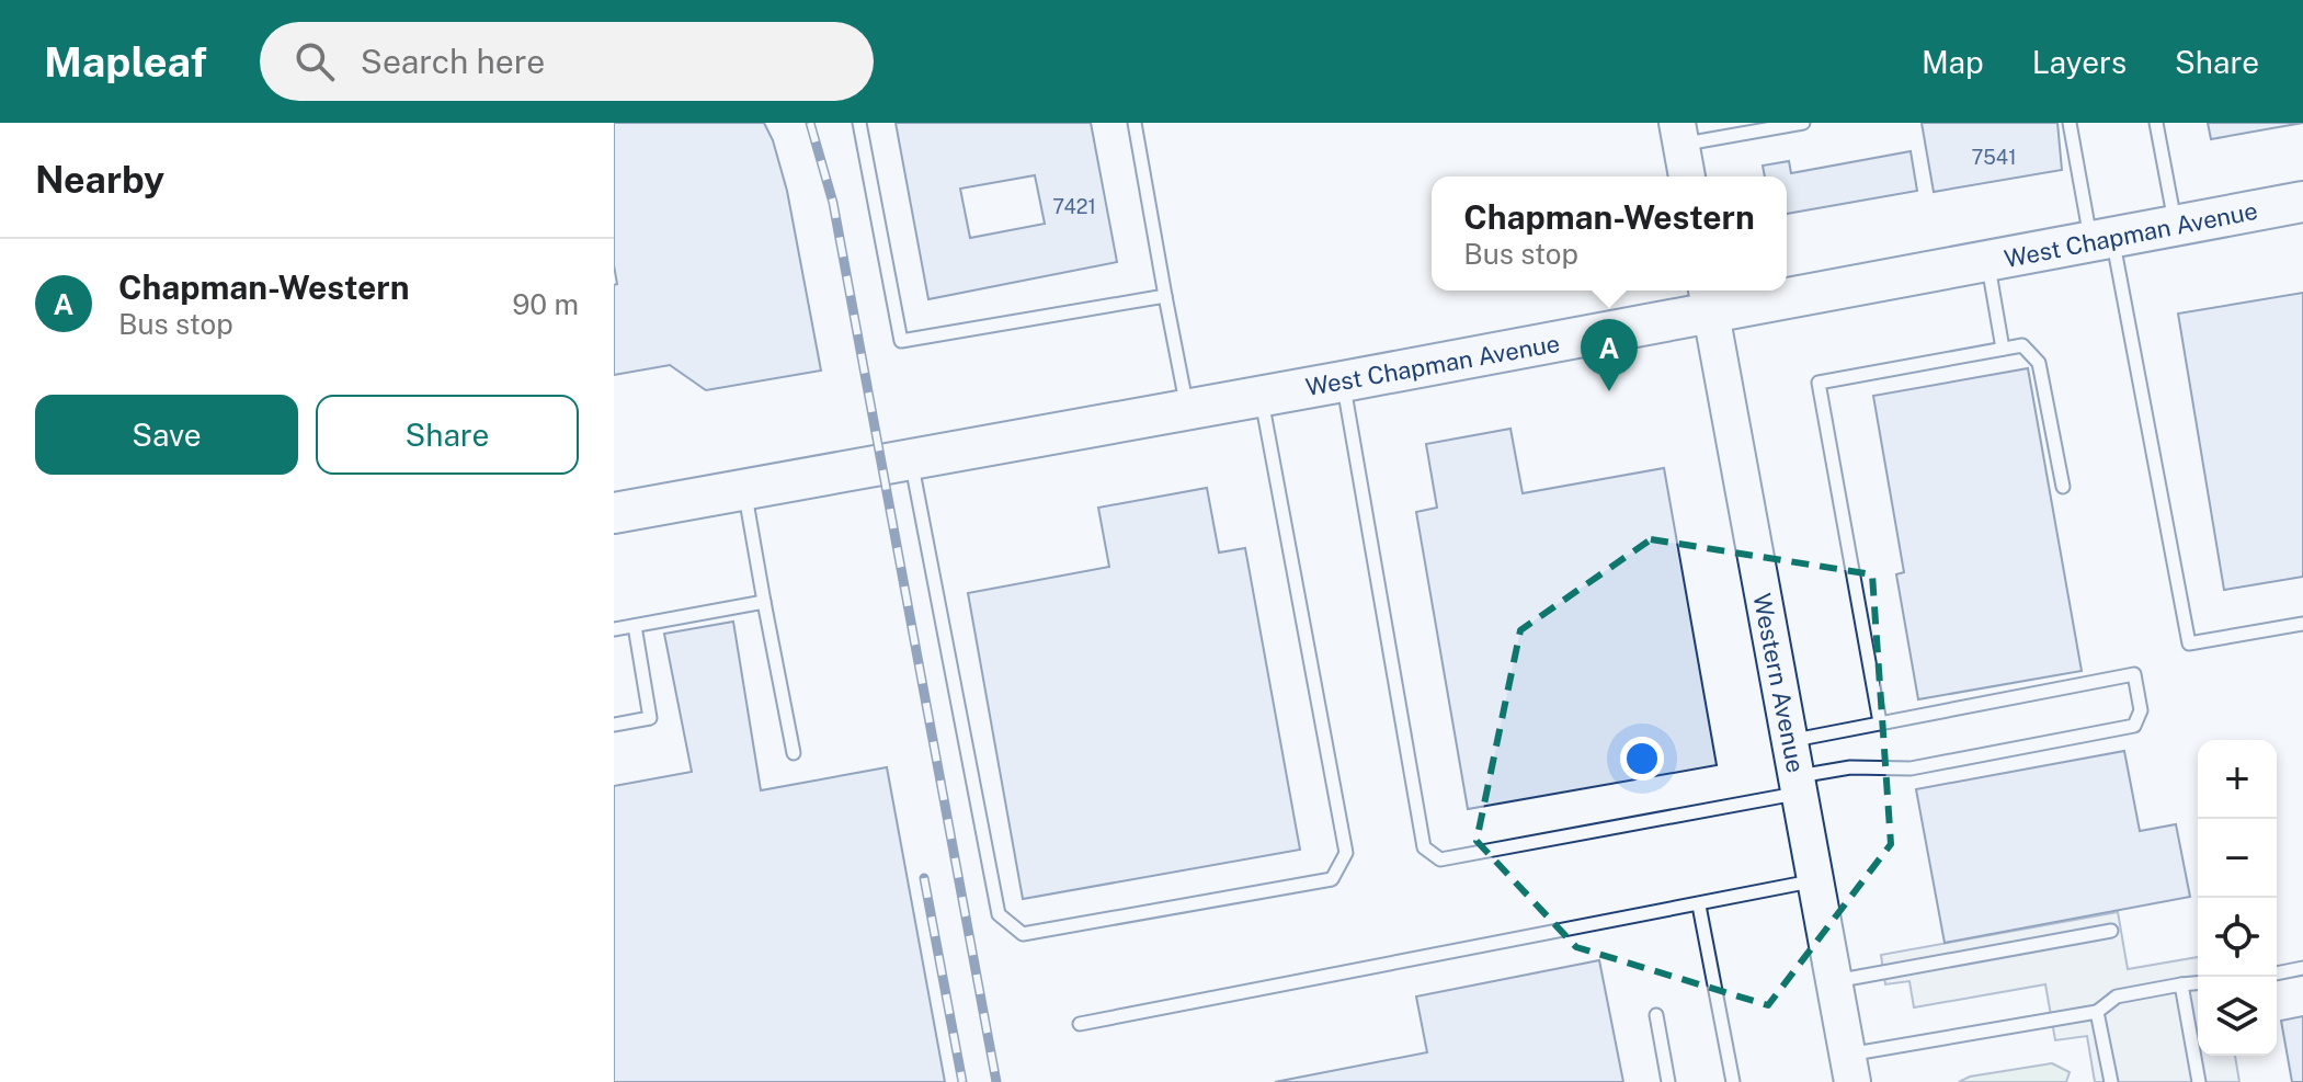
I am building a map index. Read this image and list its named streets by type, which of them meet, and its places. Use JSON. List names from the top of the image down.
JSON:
{
  "streets": {
    "main road": ["West Chapman Avenue"],
    "street": ["Western Avenue"]
  },
  "crossings": [
    ["West Chapman Avenue", "Western Avenue"]
  ],
  "house_numbers": ["7541", "7421"],
  "page": {
    "header": "Mapleaf",
    "search": "Search here",
    "nav": ["Map", "Layers", "Share"],
    "heading": "Nearby",
    "popup": ["Chapman-Western", "Bus stop"],
    "list": [
      {
        "mark": "A",
        "name": "Chapman-Western",
        "note": "Bus stop",
        "value": "90 m"
      }
    ],
    "pins": "A",
    "buttons": ["Save", "Share"],
    "map_buttons": ["+", "−"]
  }
}
